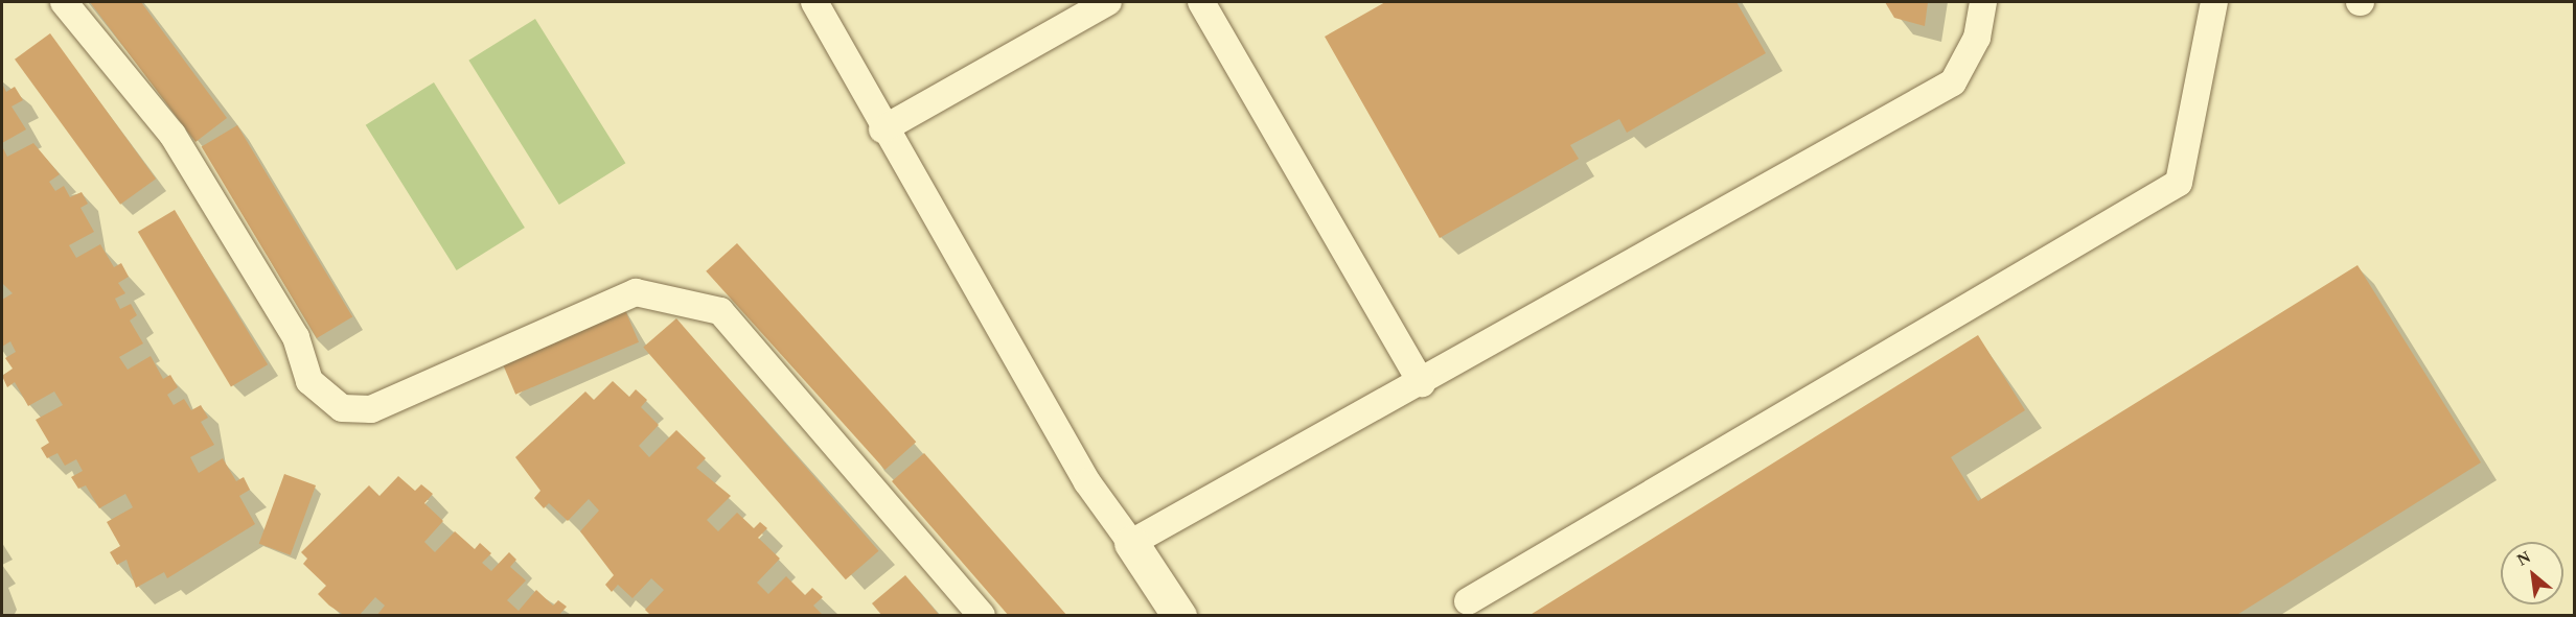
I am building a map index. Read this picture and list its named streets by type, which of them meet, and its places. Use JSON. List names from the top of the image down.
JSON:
{
  "north": "top left"
}
